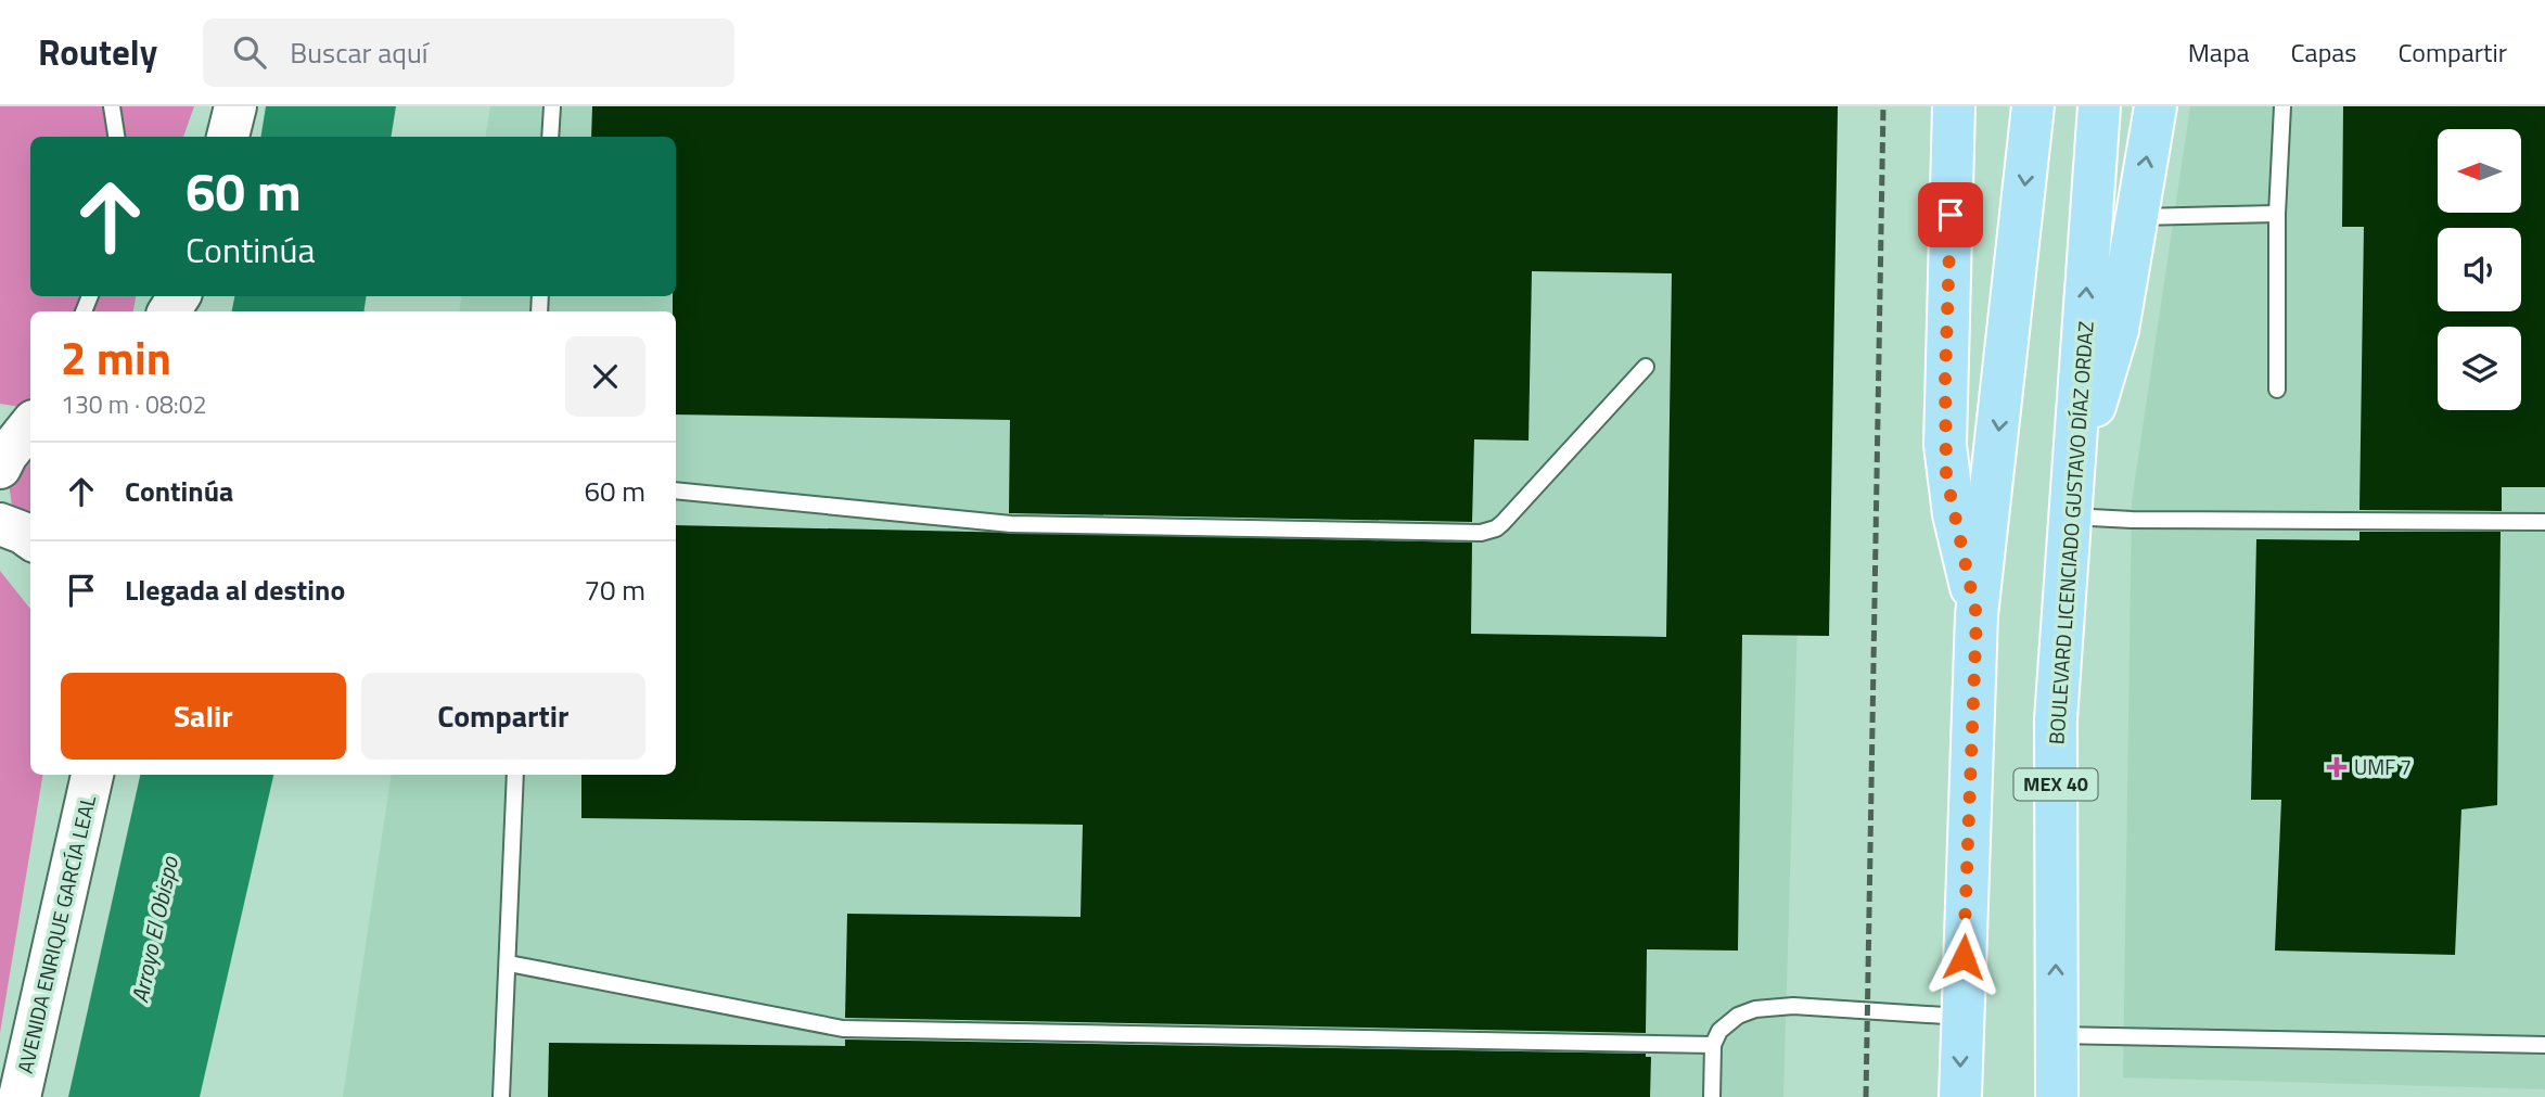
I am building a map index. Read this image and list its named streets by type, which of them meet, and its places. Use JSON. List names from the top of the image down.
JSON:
{
  "streets": {
    "main road": ["BOULEVARD LICENCIADO GUSTAVO DÍAZ ORDAZ", "MEX 40"],
    "street": ["AVENIDA ENRIQUE GARCÍA LEAL"]
  },
  "water": ["Arroyo El Obispo"],
  "places": {
    "health": ["UMF 7"]
  },
  "north": "left",
  "page": {
    "header": "Routely",
    "search": "Buscar aquí",
    "nav": ["Mapa", "Capas", "Compartir"],
    "turn": ["60 m", "Continúa"],
    "heading": ["2 min", "130 m · 08:02"],
    "list": [
      {
        "name": "Continúa",
        "value": "60 m"
      },
      {
        "name": "Llegada al destino",
        "value": "70 m"
      }
    ],
    "buttons": ["Salir", "Compartir"]
  }
}
